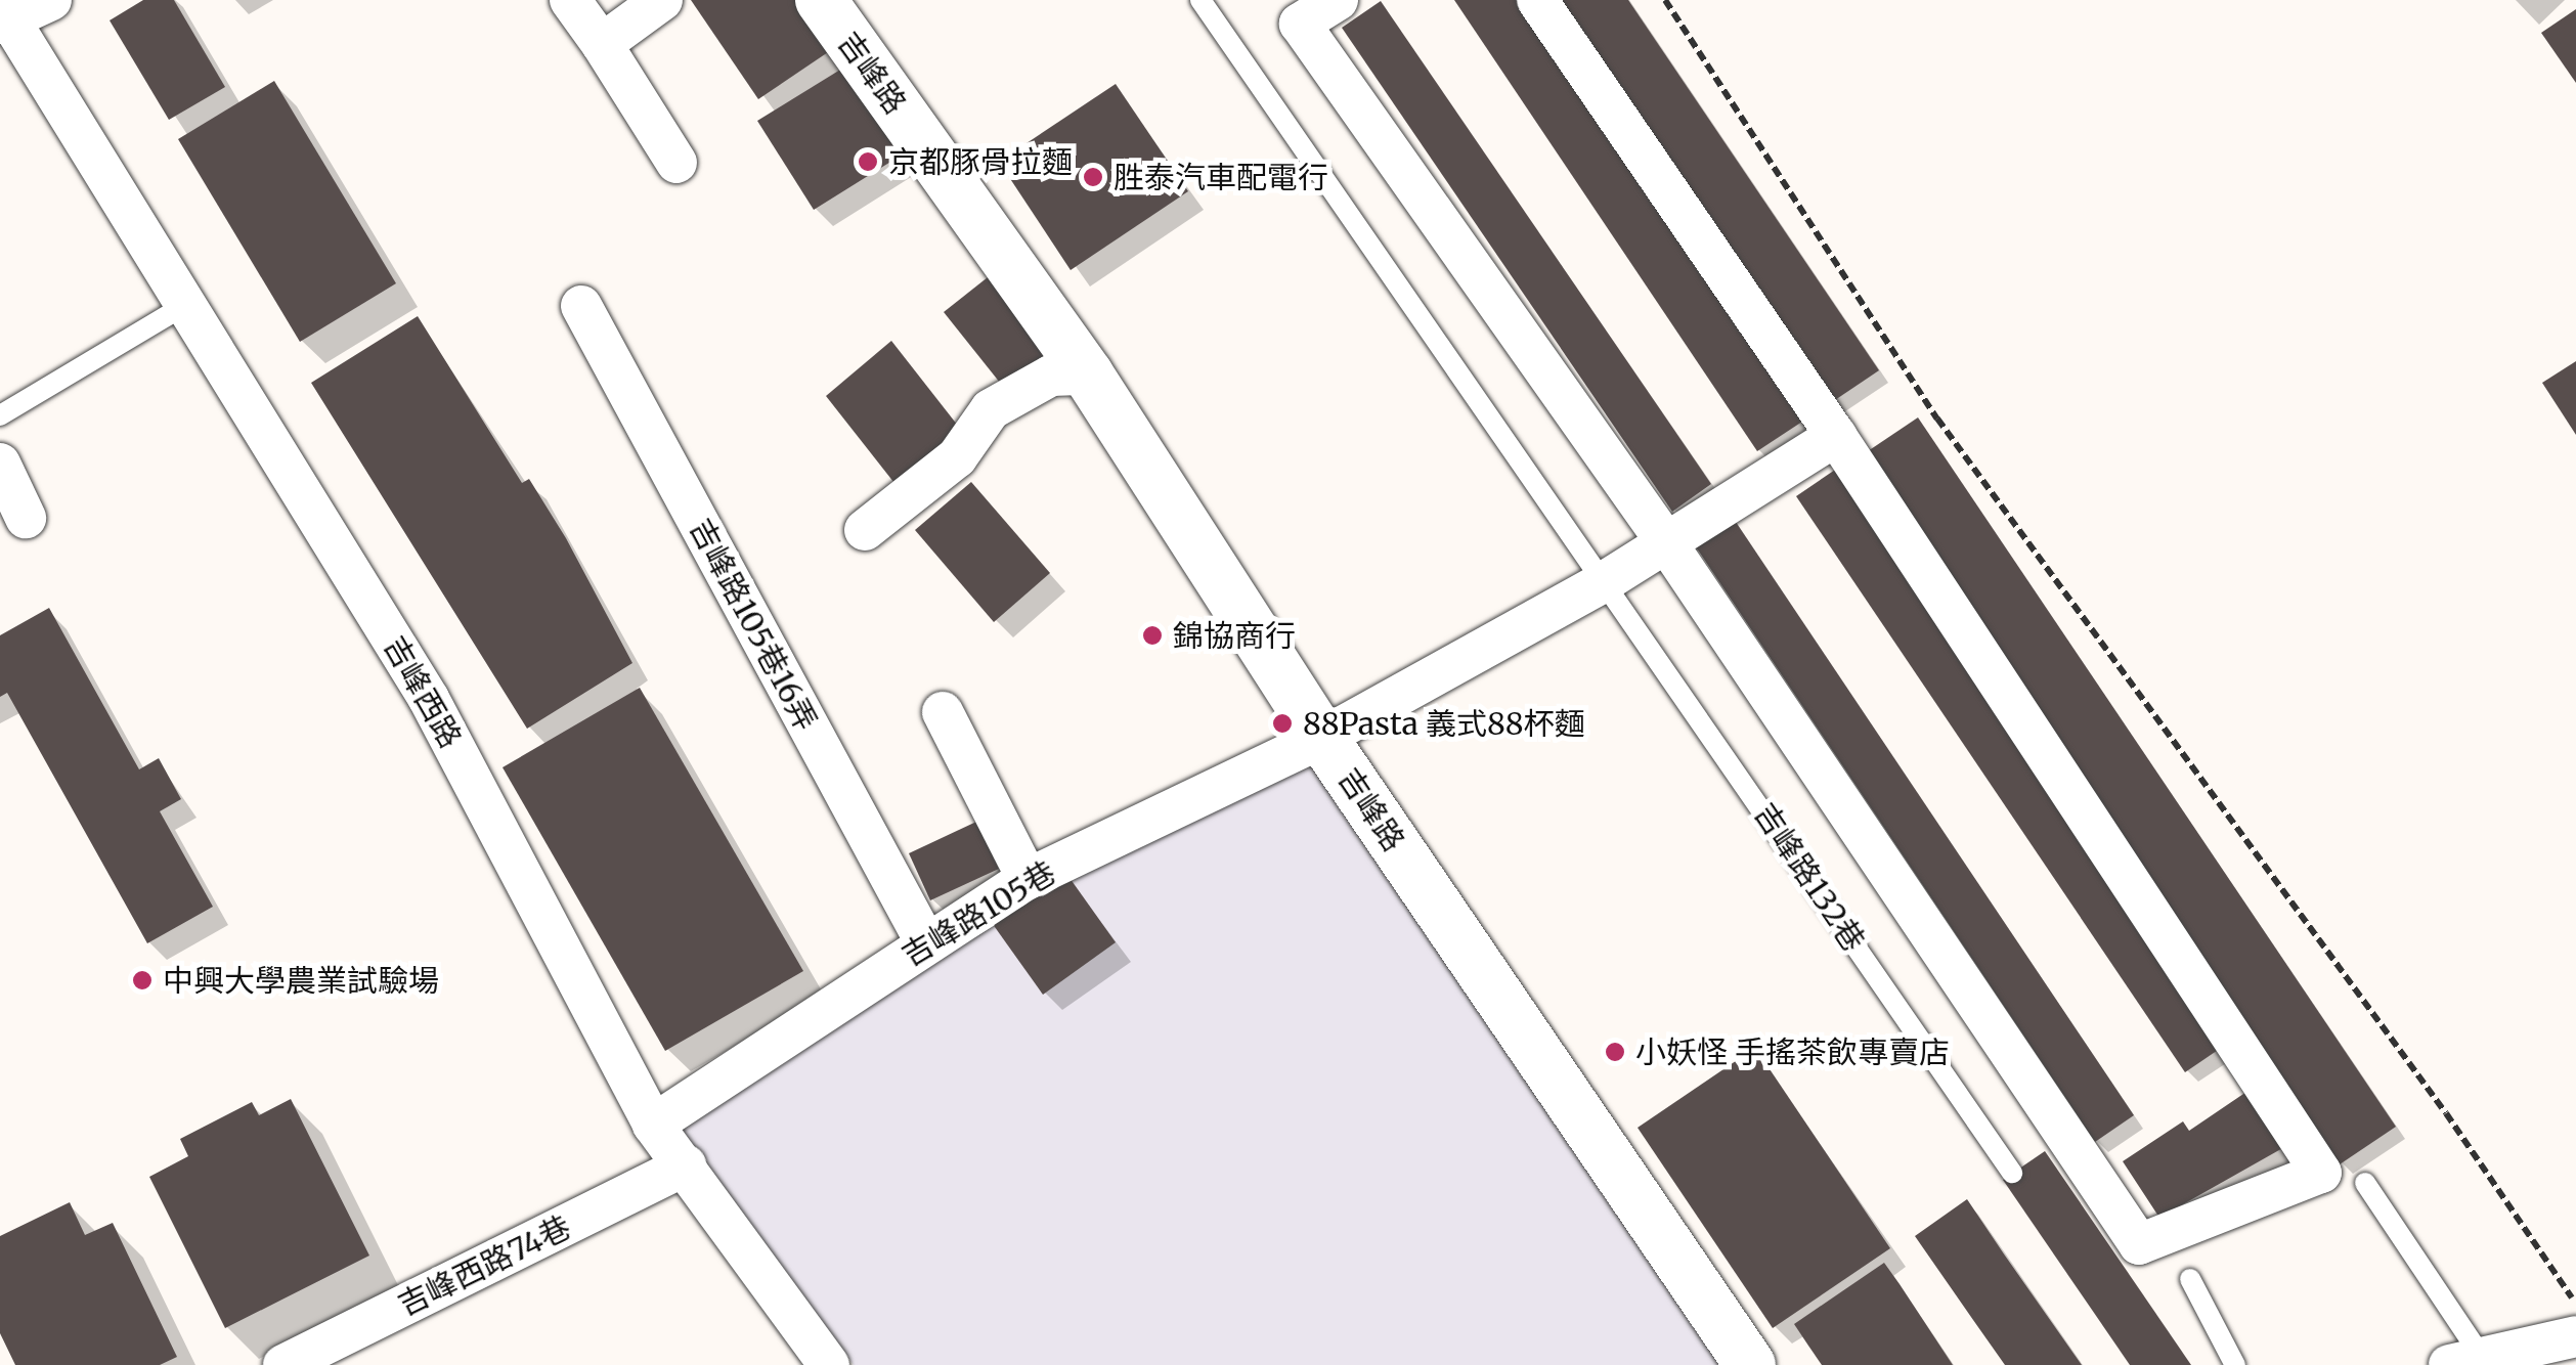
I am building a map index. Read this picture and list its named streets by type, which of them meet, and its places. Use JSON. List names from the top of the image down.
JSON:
{
  "streets": {
    "street": [
      "吉峰路",
      "吉峰路105巷16弄",
      "吉峰西路",
      "吉峰路105巷",
      "吉峰西路74巷"
    ],
    "lane": ["吉峰路132巷"]
  },
  "crossings": [
    ["吉峰路", "吉峰路105巷"],
    ["吉峰路105巷16弄", "吉峰路105巷"],
    ["吉峰西路", "吉峰路105巷"],
    ["吉峰西路", "吉峰西路74巷"]
  ],
  "places": [
    "京都豚骨拉麵",
    "胜泰汽車配電行",
    "錦協商行",
    "88Pasta 義式88杯麵",
    "中興大學農業試驗場",
    "小妖怪 手搖茶飲專賣店"
  ]
}
